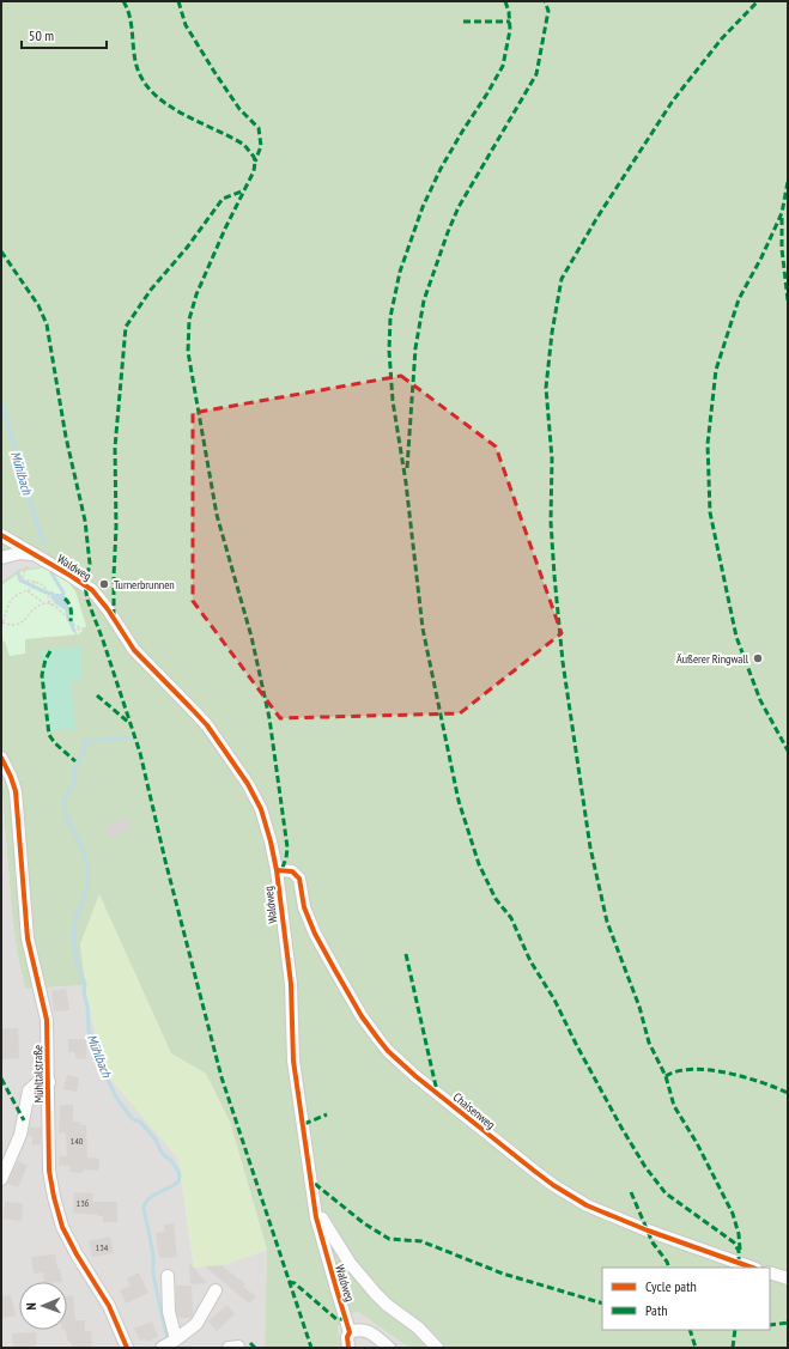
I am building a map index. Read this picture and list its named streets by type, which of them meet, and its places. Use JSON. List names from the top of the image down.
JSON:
{
  "streets": {
    "street": ["Waldweg", "Mühltalstraße", "Chaisenweg"]
  },
  "crossings": [
    ["Waldweg", "Chaisenweg"]
  ],
  "water": ["Mühlbach"],
  "places": ["Turnerbrunnen", "Äußerer Ringwall"],
  "house_numbers": ["140", "136", "134"],
  "legend": ["Cycle path", "Path"],
  "scale_bar": "50 m",
  "north": "left"
}
